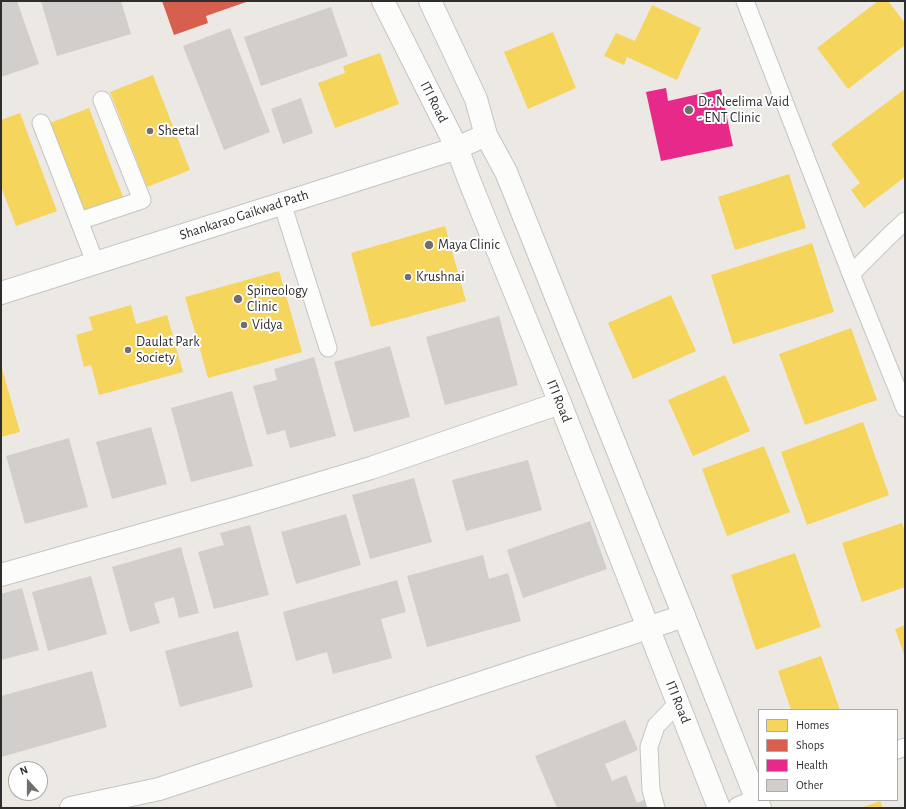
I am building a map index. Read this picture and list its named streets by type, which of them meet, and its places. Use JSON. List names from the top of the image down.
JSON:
{
  "streets": {
    "main road": ["ITI Road", "Shankarao Gaikwad Path"]
  },
  "crossings": [
    ["ITI Road", "Shankarao Gaikwad Path"]
  ],
  "places": [
    "Dr. Neelima Vaid - ENT Clinic",
    "Sheetal",
    "Maya Clinic",
    "Krushnai",
    "Spineology Clinic",
    "Vidya",
    "Daulat Park Society"
  ],
  "legend": [
    "Homes",
    "Shops",
    "Health",
    "Other"
  ],
  "north": "top"
}
